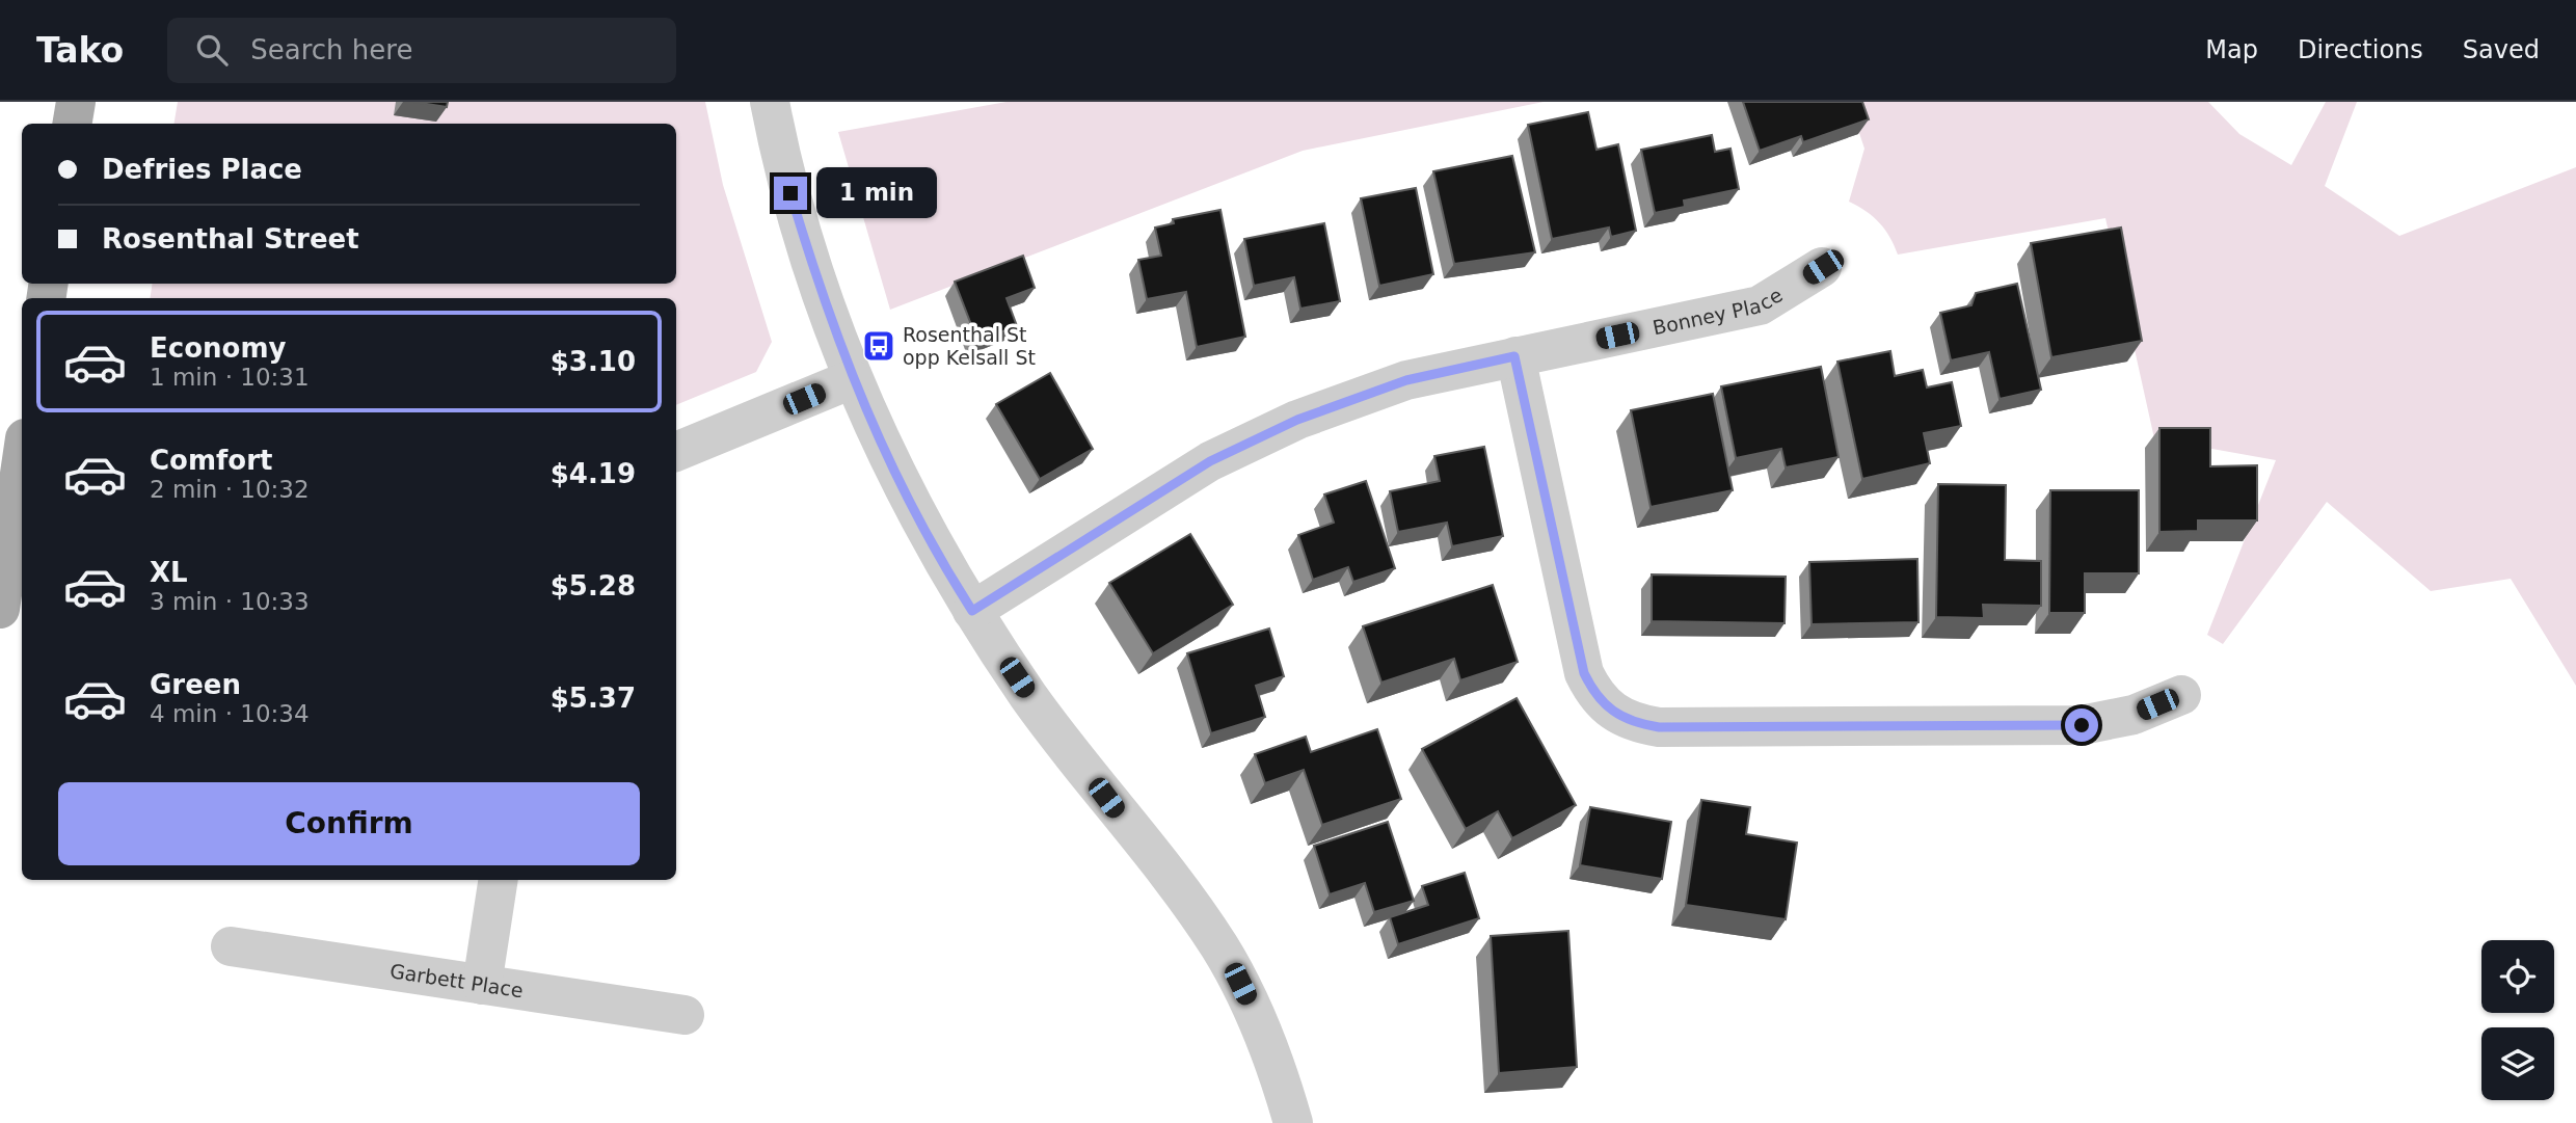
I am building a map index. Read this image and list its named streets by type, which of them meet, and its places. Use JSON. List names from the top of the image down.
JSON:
{
  "streets": {
    "street": ["Bonney Place", "Garbett Place"]
  },
  "places": {
    "bus stop": ["Rosenthal St opp Kelsall St"]
  },
  "page": {
    "header": "Tako",
    "search": "Search here",
    "nav": ["Map", "Directions", "Saved"],
    "banner": ["Defries Place", "Rosenthal Street"],
    "bubble": "1 min",
    "list": [
      {
        "name": "Economy",
        "note": "1 min · 10:31",
        "value": "$3.10"
      },
      {
        "name": "Comfort",
        "note": "2 min · 10:32",
        "value": "$4.19"
      },
      {
        "name": "XL",
        "note": "3 min · 10:33",
        "value": "$5.28"
      },
      {
        "name": "Green",
        "note": "4 min · 10:34",
        "value": "$5.37"
      }
    ],
    "buttons": "Confirm"
  }
}
